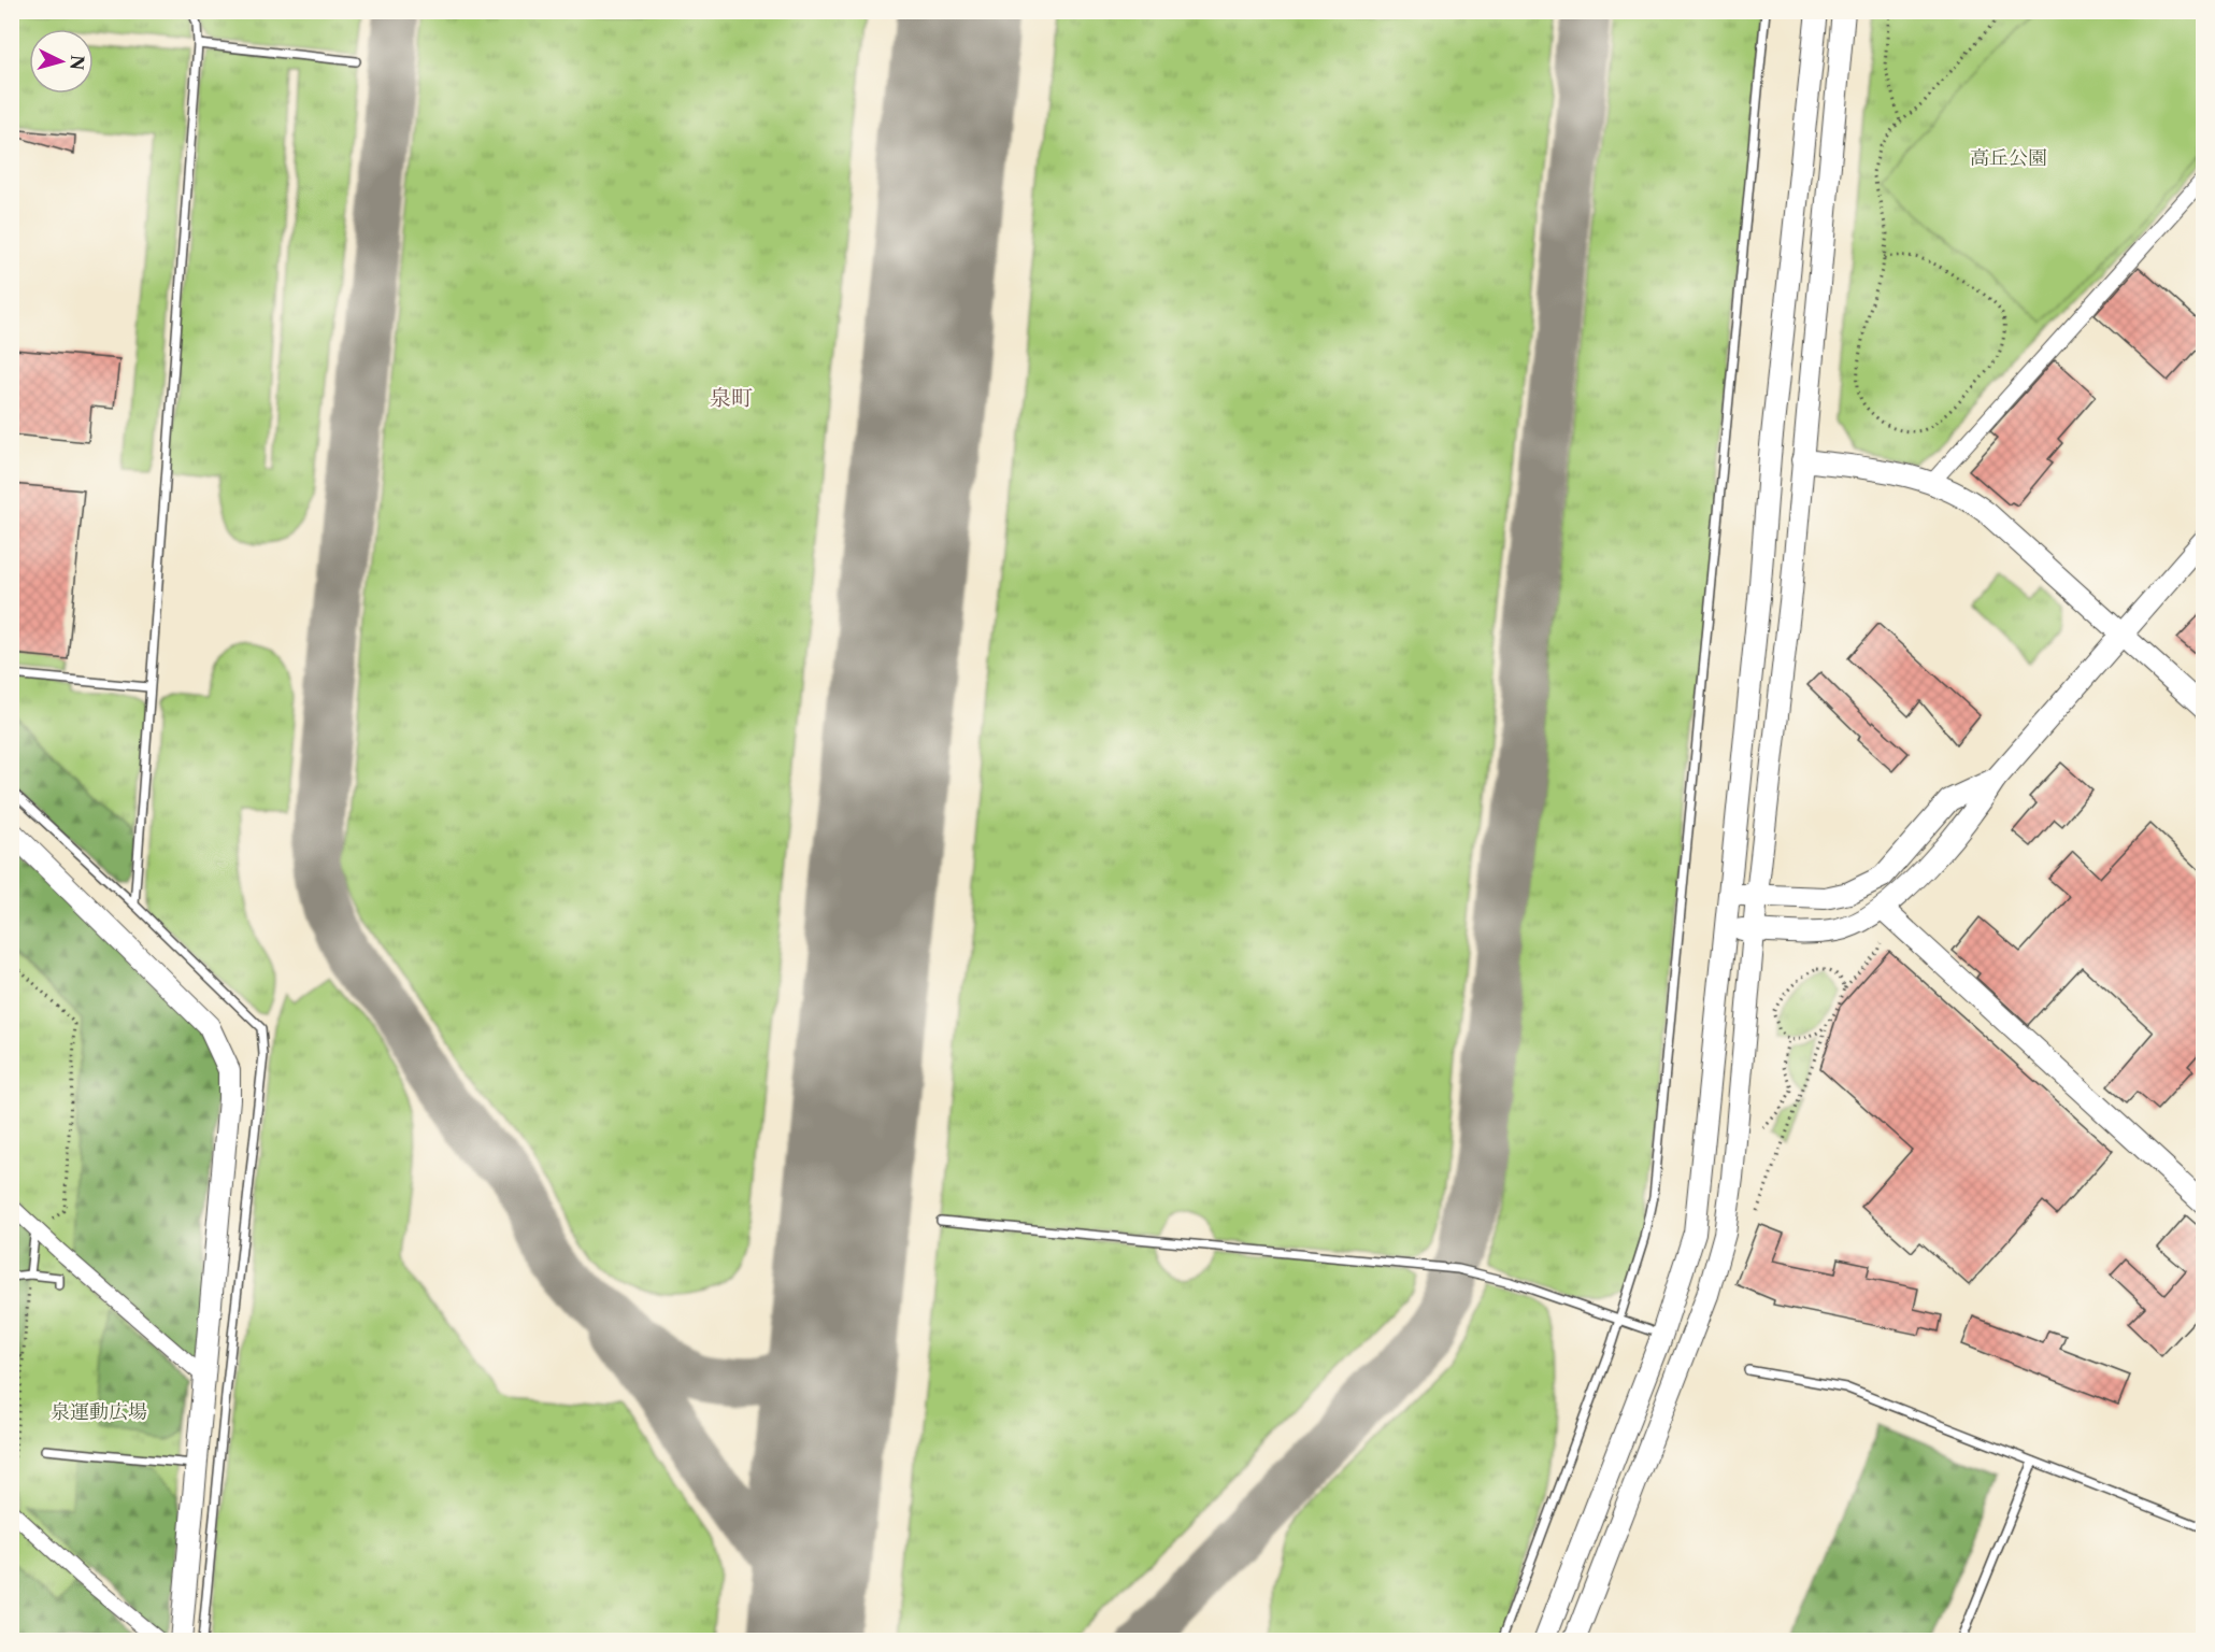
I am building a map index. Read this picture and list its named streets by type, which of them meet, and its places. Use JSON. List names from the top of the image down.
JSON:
{
  "districts": ["泉町"],
  "parks": ["高丘公園", "泉運動広場"],
  "north": "right"
}
